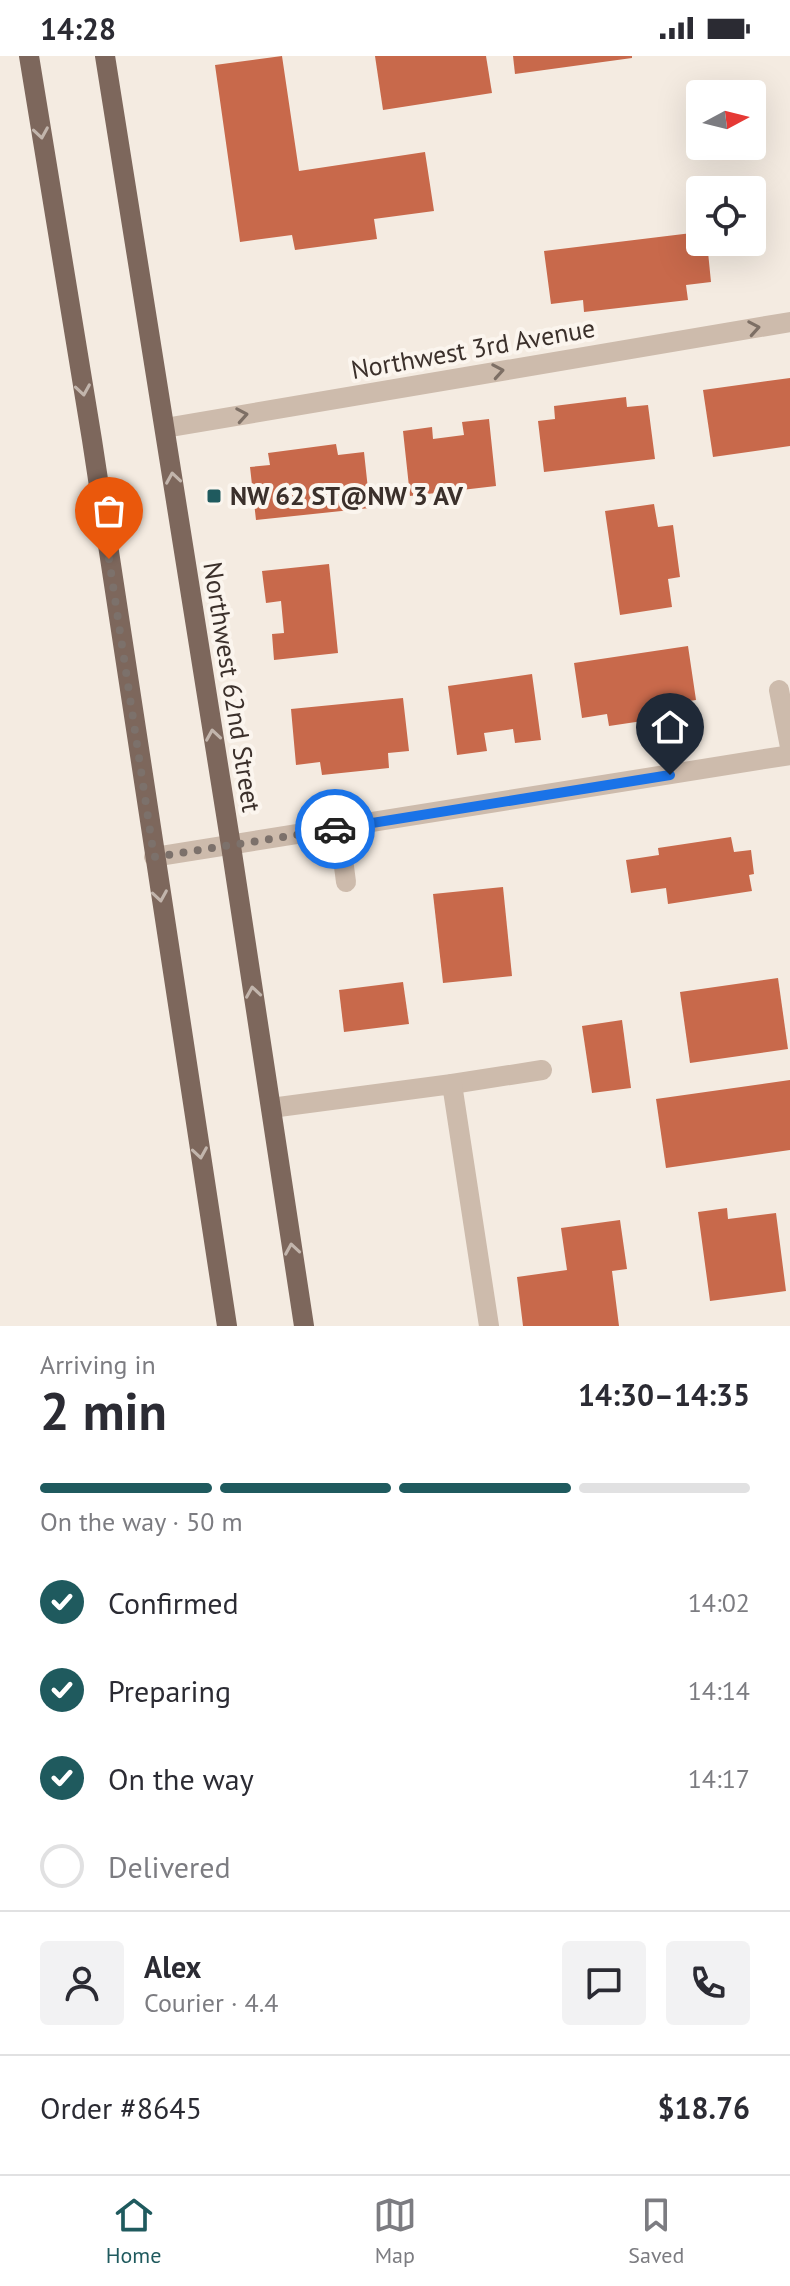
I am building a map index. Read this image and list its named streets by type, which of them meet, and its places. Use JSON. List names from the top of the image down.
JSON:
{
  "streets": {
    "main road": ["Northwest 62nd Street"],
    "street": ["Northwest 3rd Avenue"]
  },
  "crossings": [
    ["Northwest 3rd Avenue", "Northwest 62nd Street"]
  ],
  "one_way": ["Northwest 3rd Avenue"],
  "places": {
    "transit": ["NW 62 ST@NW 3 AV"]
  },
  "north": "right",
  "page": {
    "status": "14:28",
    "heading": ["2 min", "Arriving in", "14:30–14:35"],
    "panel": [
      "Alex",
      "Courier · 4.4",
      "Order #8645",
      "$18.76"
    ],
    "bar": "On the way · 50 m",
    "list": [
      ["Confirmed", "14:02"],
      ["Preparing", "14:14"],
      ["On the way", "14:17"],
      "Delivered"
    ],
    "tabs": ["Home", "Map", "Saved"]
  }
}
